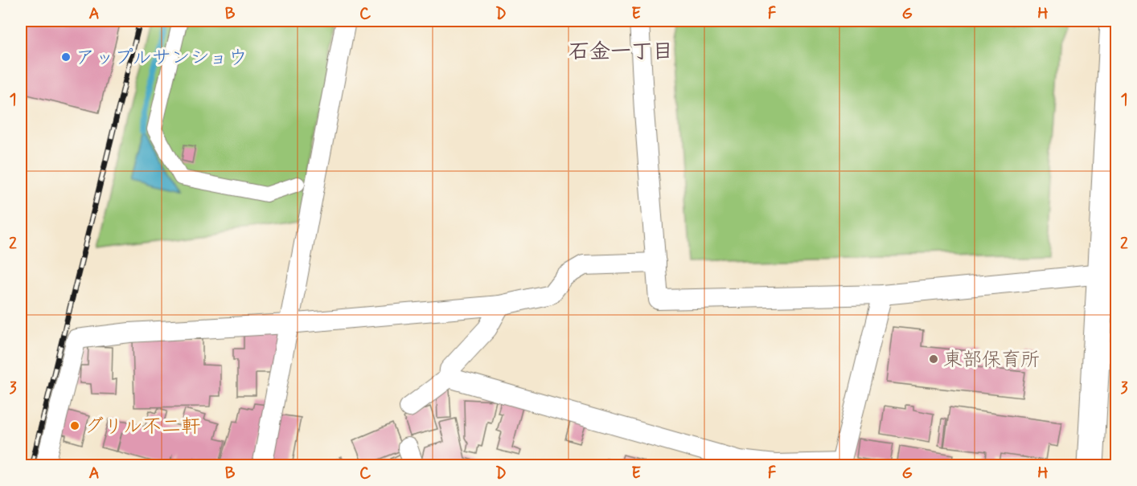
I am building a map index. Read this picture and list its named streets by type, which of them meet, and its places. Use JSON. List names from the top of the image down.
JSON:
{
  "districts": ["石金一丁目"],
  "places": ["アップルサンショウ", "東部保育所", "グリル不二軒"],
  "grid": {
    "columns": [
      "A",
      "B",
      "C",
      "D",
      "E",
      "F",
      "G",
      "H"
    ],
    "rows": ["1", "2", "3"]
  }
}
